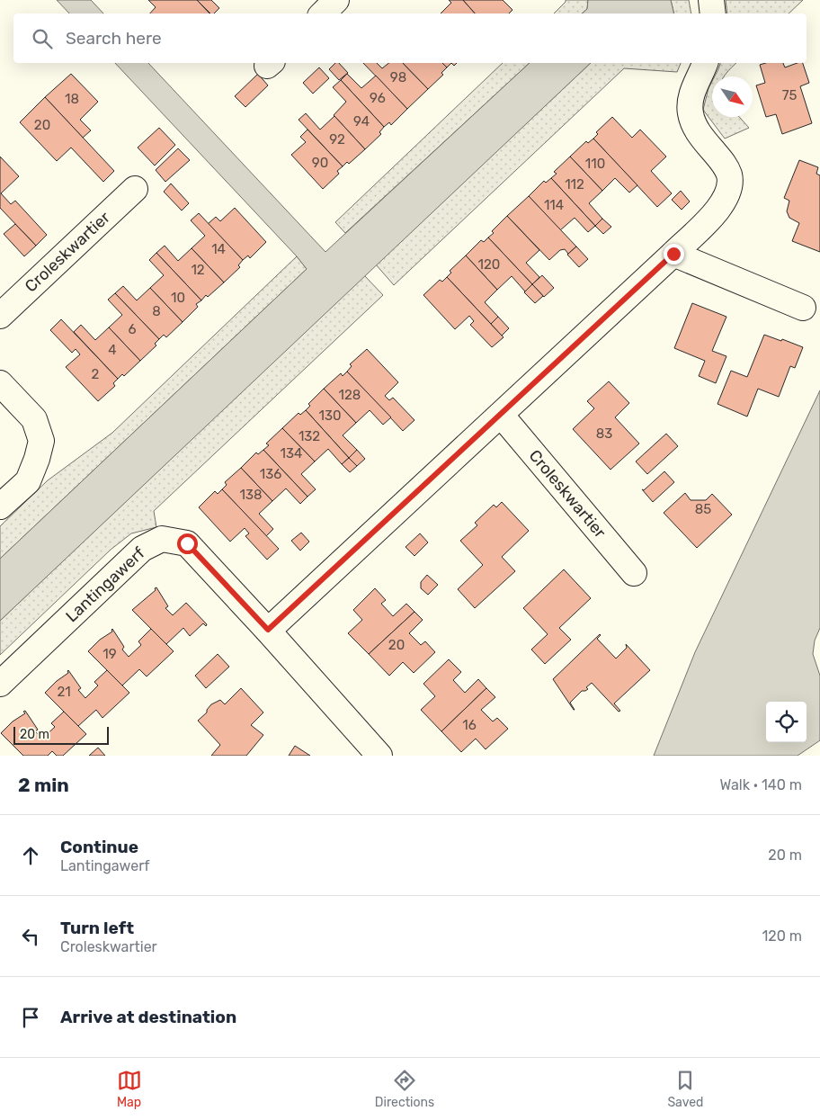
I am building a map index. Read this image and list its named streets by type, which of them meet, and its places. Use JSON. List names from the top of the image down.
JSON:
{
  "streets": {
    "street": ["Croleskwartier", "Lantingawerf"]
  },
  "house_numbers": [
    "98",
    "75",
    "96",
    "18",
    "94",
    "20",
    "92",
    "90",
    "110",
    "112",
    "114",
    "14",
    "120",
    "12",
    "10",
    "8",
    "6",
    "4",
    "2",
    "128",
    "130",
    "83",
    "132",
    "134",
    "136",
    "138",
    "85",
    "20",
    "19",
    "21",
    "16"
  ],
  "scale_bar": "20 m",
  "north": "bottom right",
  "page": {
    "search": "Search here",
    "scale": "20 m",
    "heading": ["2 min", "Walk · 140 m"],
    "list": [
      ["Continue", "Lantingawerf", "20 m"],
      ["Turn left", "Croleskwartier", "120 m"],
      "Arrive at destination"
    ],
    "nav": ["Map", "Directions", "Saved"]
  }
}
